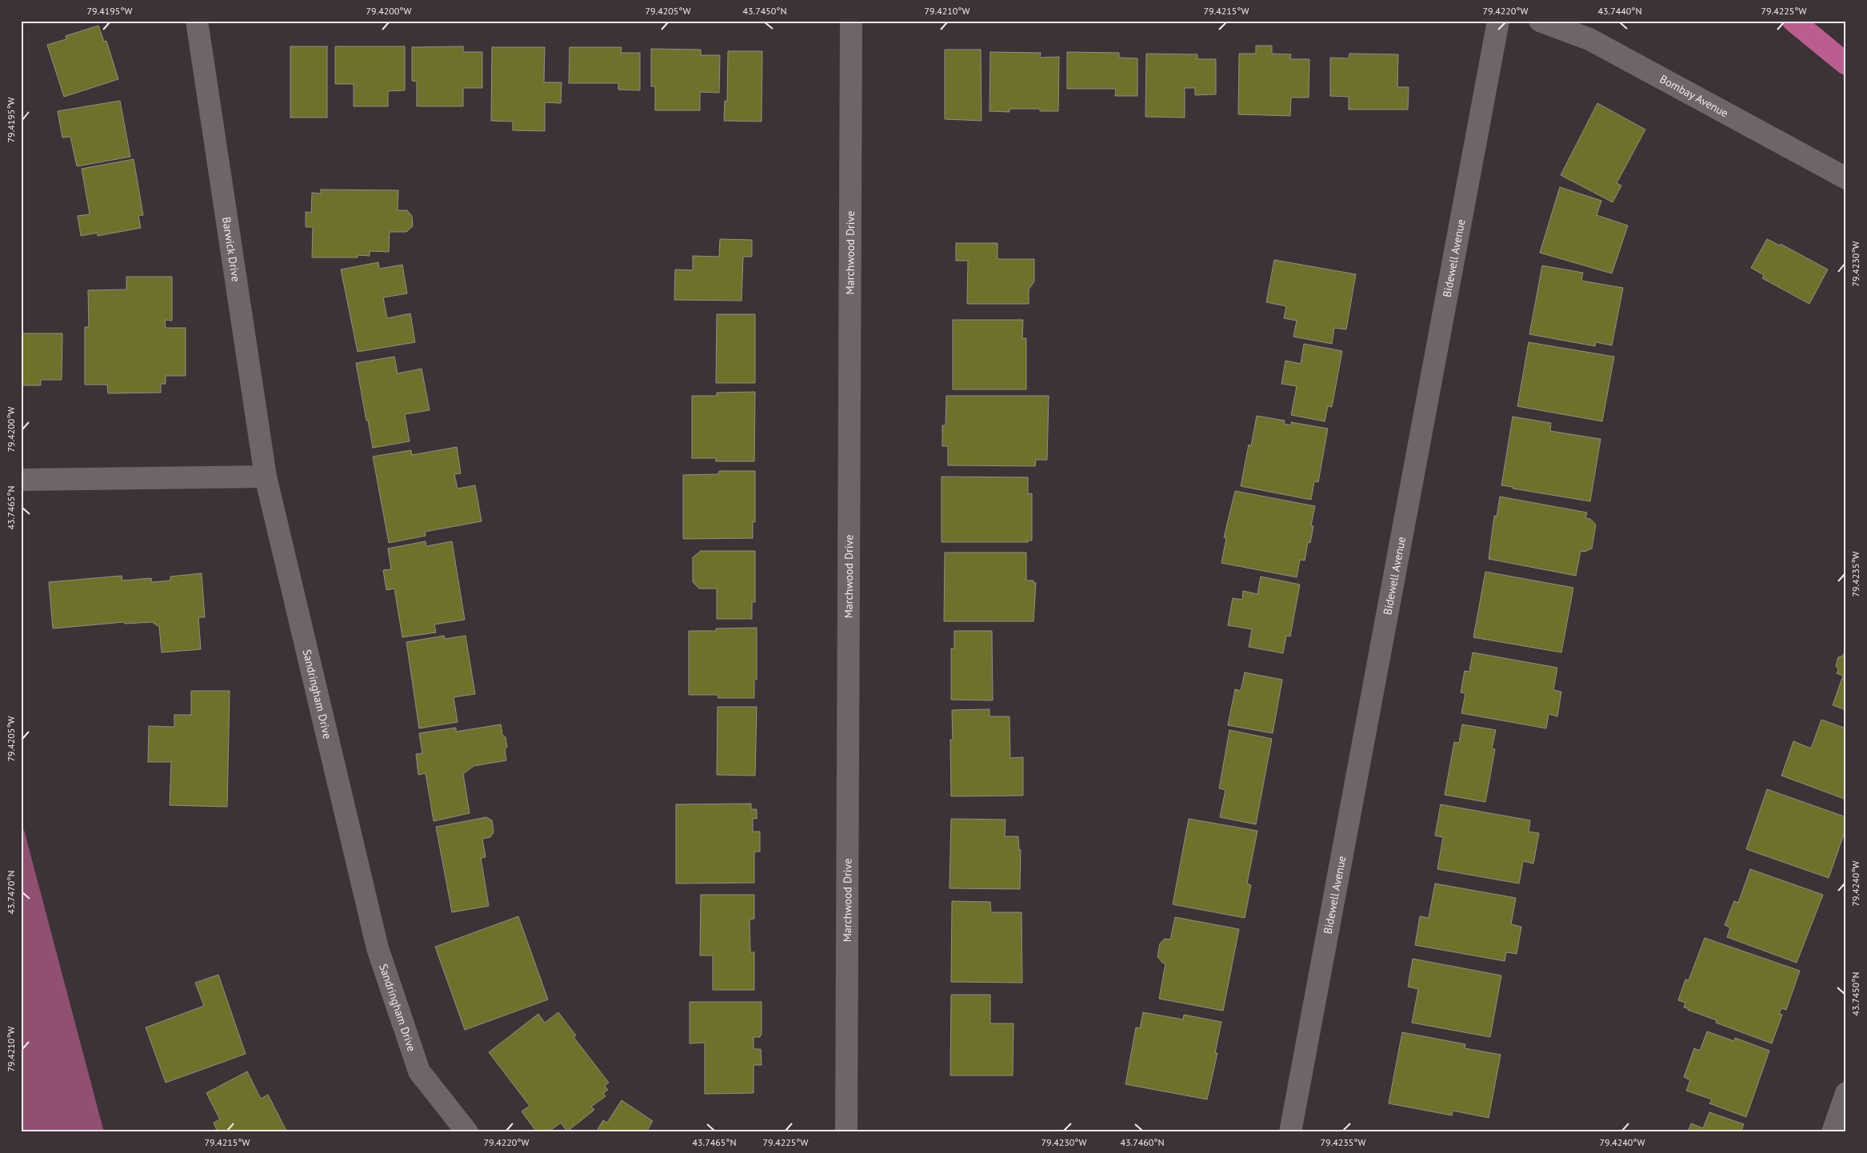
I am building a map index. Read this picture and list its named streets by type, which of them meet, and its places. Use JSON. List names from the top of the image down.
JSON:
{
  "streets": {
    "street": [
      "Bombay Avenue",
      "Barwick Drive",
      "Marchwood Drive",
      "Bidewell Avenue",
      "Sandringham Drive"
    ]
  },
  "crossings": [
    ["Barwick Drive", "Sandringham Drive"]
  ],
  "coordinates": [
    "79.4195°W",
    "79.4200°W",
    "79.4205°W",
    "43.7450°N",
    "79.4210°W",
    "79.4215°W",
    "79.4220°W",
    "43.7440°N",
    "79.4225°W",
    "79.4230°W",
    "43.7465°N",
    "79.4235°W",
    "79.4240°W",
    "43.7470°N",
    "43.7460°N"
  ]
}
